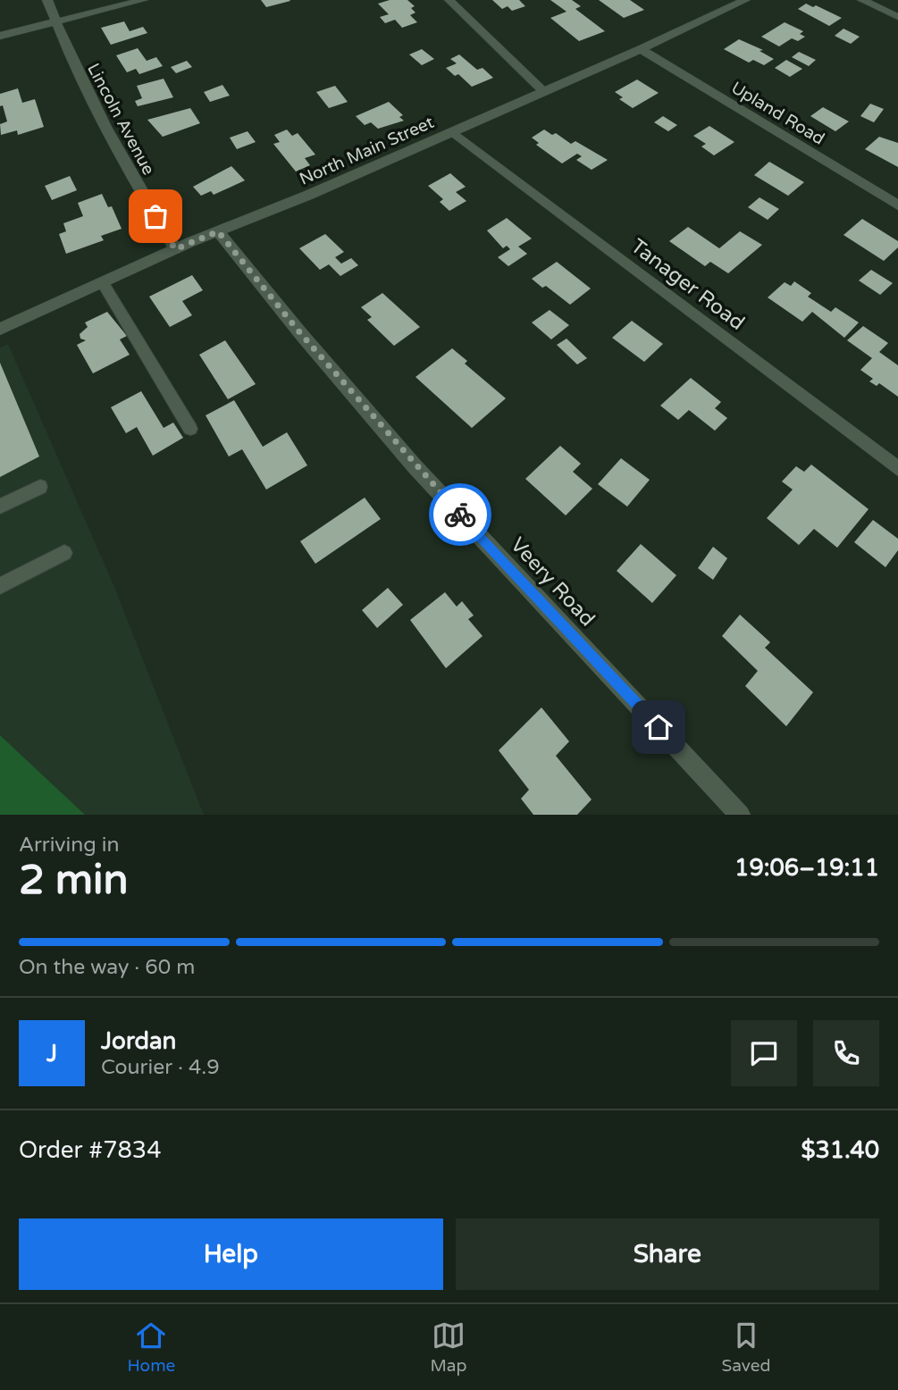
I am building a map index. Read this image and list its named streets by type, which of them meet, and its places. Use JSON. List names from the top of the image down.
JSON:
{
  "streets": {
    "street": [
      "Upland Road",
      "Lincoln Avenue",
      "North Main Street",
      "Tanager Road",
      "Veery Road"
    ]
  },
  "crossings": [
    ["Upland Road", "North Main Street"],
    ["Lincoln Avenue", "North Main Street"],
    ["North Main Street", "Tanager Road"],
    ["North Main Street", "Veery Road"]
  ],
  "page": {
    "heading": ["2 min", "Arriving in", "19:06–19:11"],
    "panel": [
      "Jordan",
      "Courier · 4.9",
      "Order #7834",
      "$31.40"
    ],
    "bar": "On the way · 60 m",
    "round": "J",
    "buttons": ["Help", "Share"],
    "tabs": ["Home", "Map", "Saved"]
  }
}
